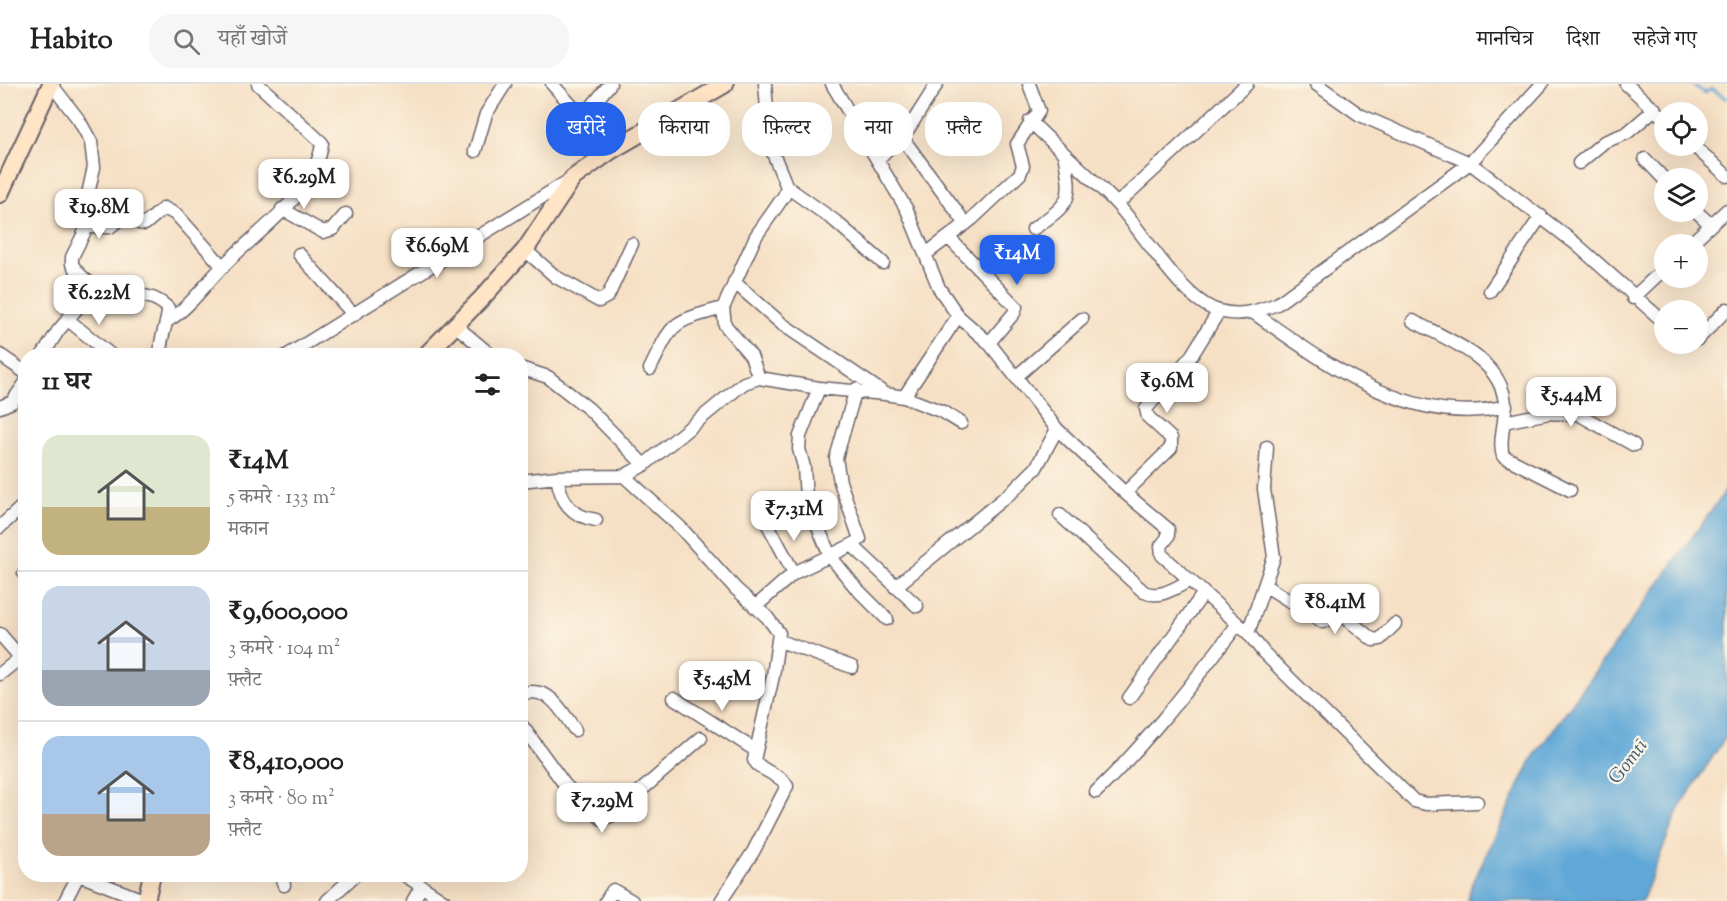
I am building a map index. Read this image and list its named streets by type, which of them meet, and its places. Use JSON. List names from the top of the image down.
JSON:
{
  "water": ["Gomtī"],
  "page": {
    "header": "Habito",
    "search": "यहाँ खोजें",
    "nav": ["मानचित्र", "दिशा", "सहेजे गए"],
    "map_buttons": ["+", "−"],
    "chip": [
      "खरीदें",
      "किराया",
      "फ़िल्टर",
      "नया",
      "फ़्लैट"
    ],
    "price": [
      "₹6.29M",
      "₹19.8M",
      "₹6.69M",
      "₹14M",
      "₹6.22M",
      "₹9.6M",
      "₹5.44M",
      "₹7.31M",
      "₹8.41M",
      "₹5.45M",
      "₹7.29M"
    ],
    "heading": "11 घर",
    "list": [
      {
        "name": "₹14M",
        "note": "5 कमरे · 133 m² · मकान"
      },
      {
        "name": "₹9,600,000",
        "note": "3 कमरे · 104 m² · फ़्लैट"
      },
      {
        "name": "₹8,410,000",
        "note": "3 कमरे · 80 m² · फ़्लैट"
      }
    ]
  }
}
